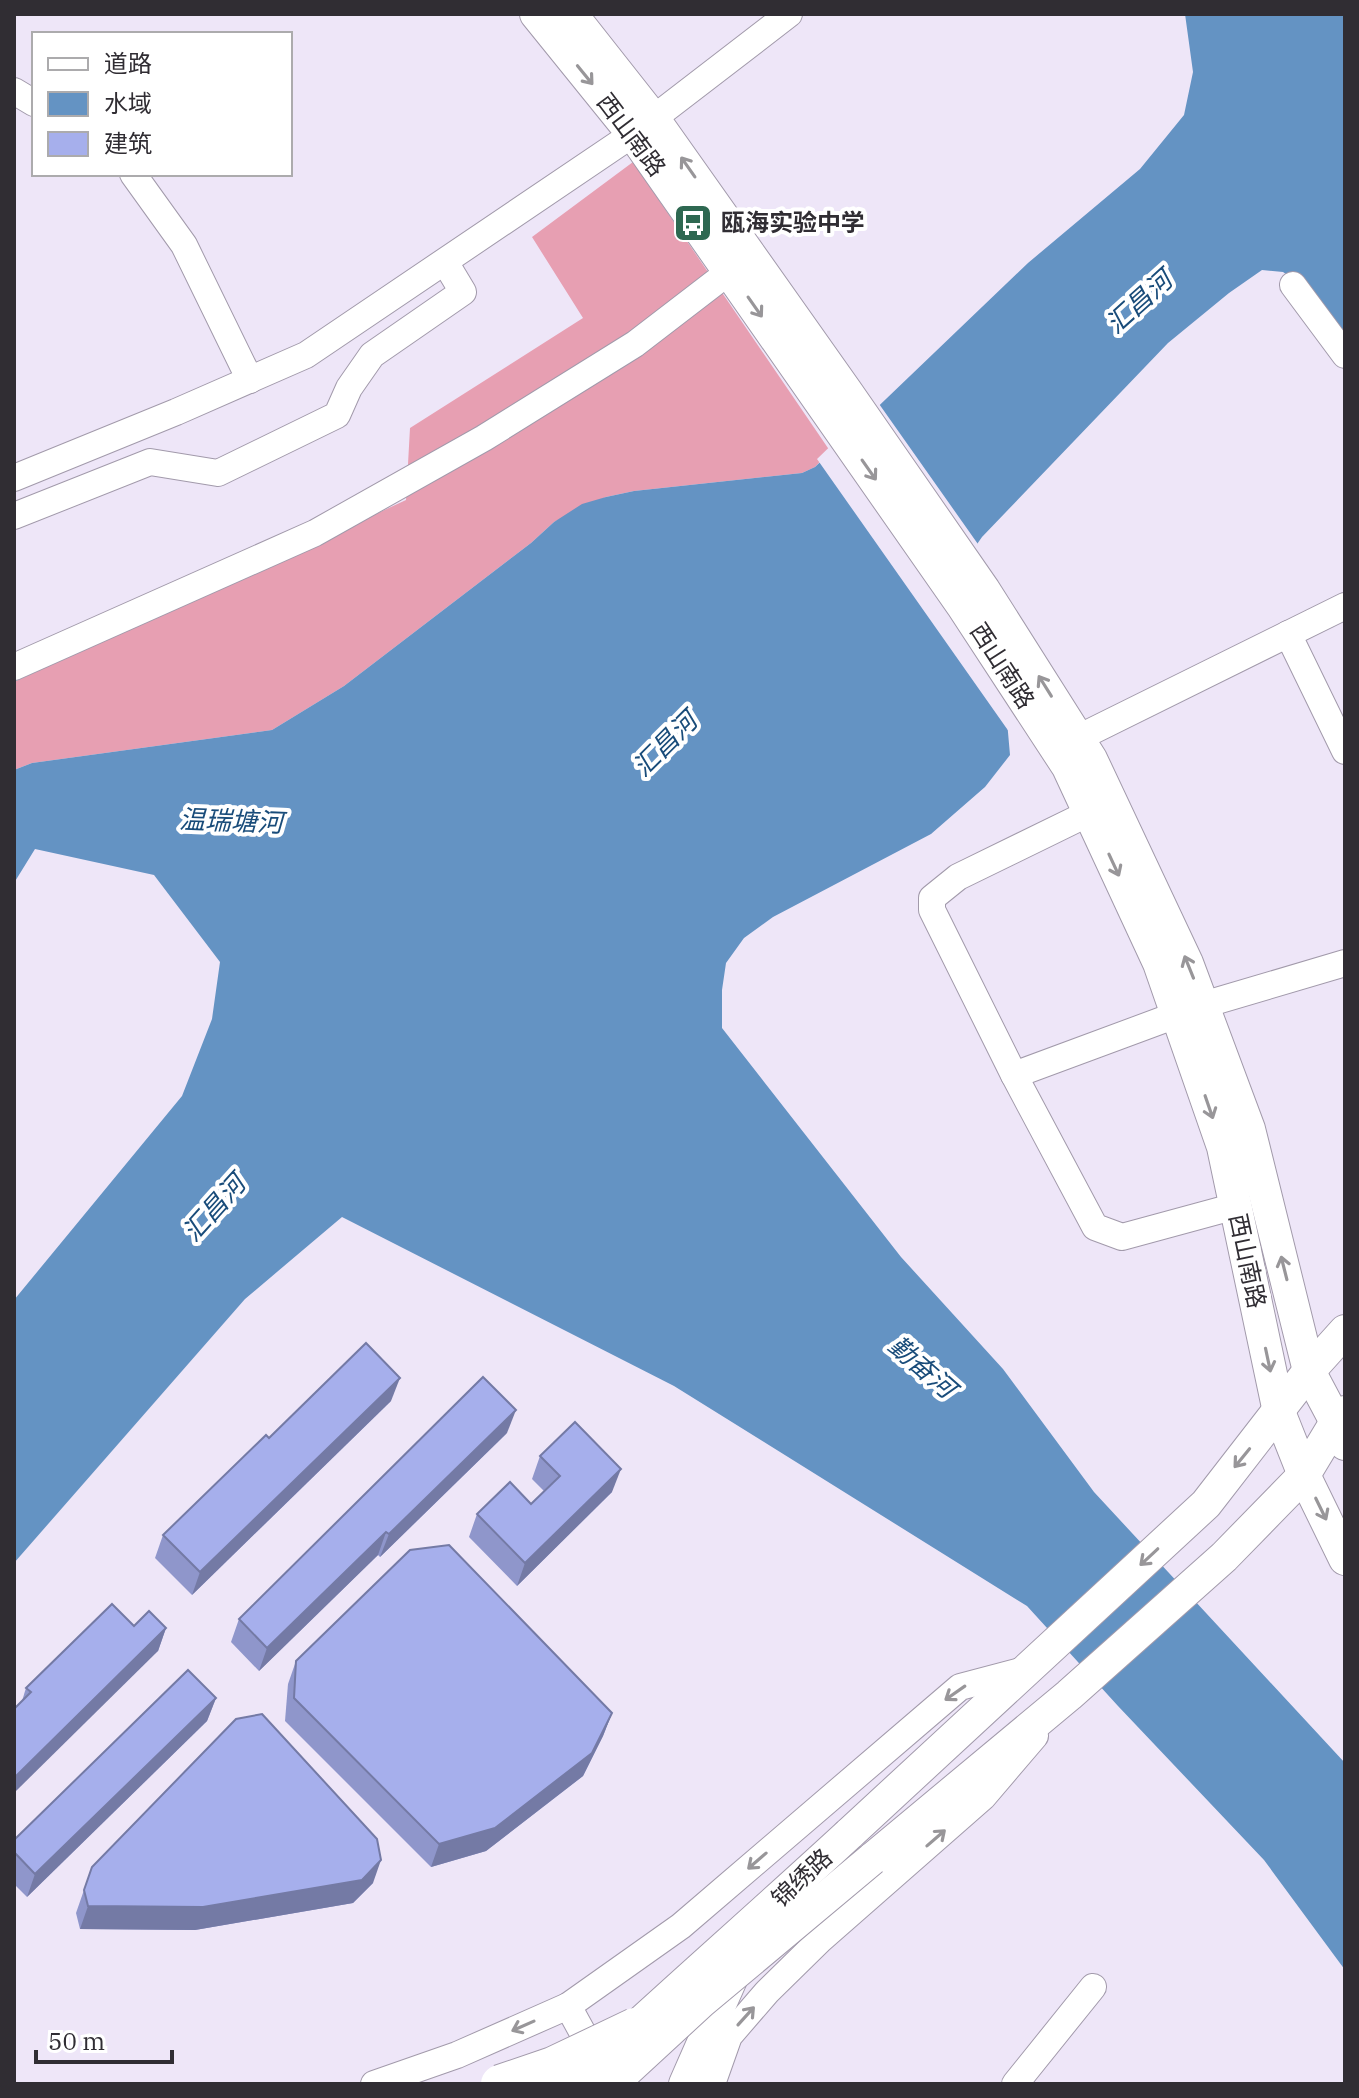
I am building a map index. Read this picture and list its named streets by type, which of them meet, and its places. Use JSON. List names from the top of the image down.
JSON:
{
  "streets": {
    "main road": ["西山南路", "锦绣路"]
  },
  "crossings": [
    ["西山南路", "锦绣路"]
  ],
  "water": ["汇昌河", "温瑞塘河", "勤奋河"],
  "places": {
    "bus stop": ["瓯海实验中学"]
  },
  "legend": ["道路", "水域", "建筑"],
  "scale_bar": "50 m"
}
